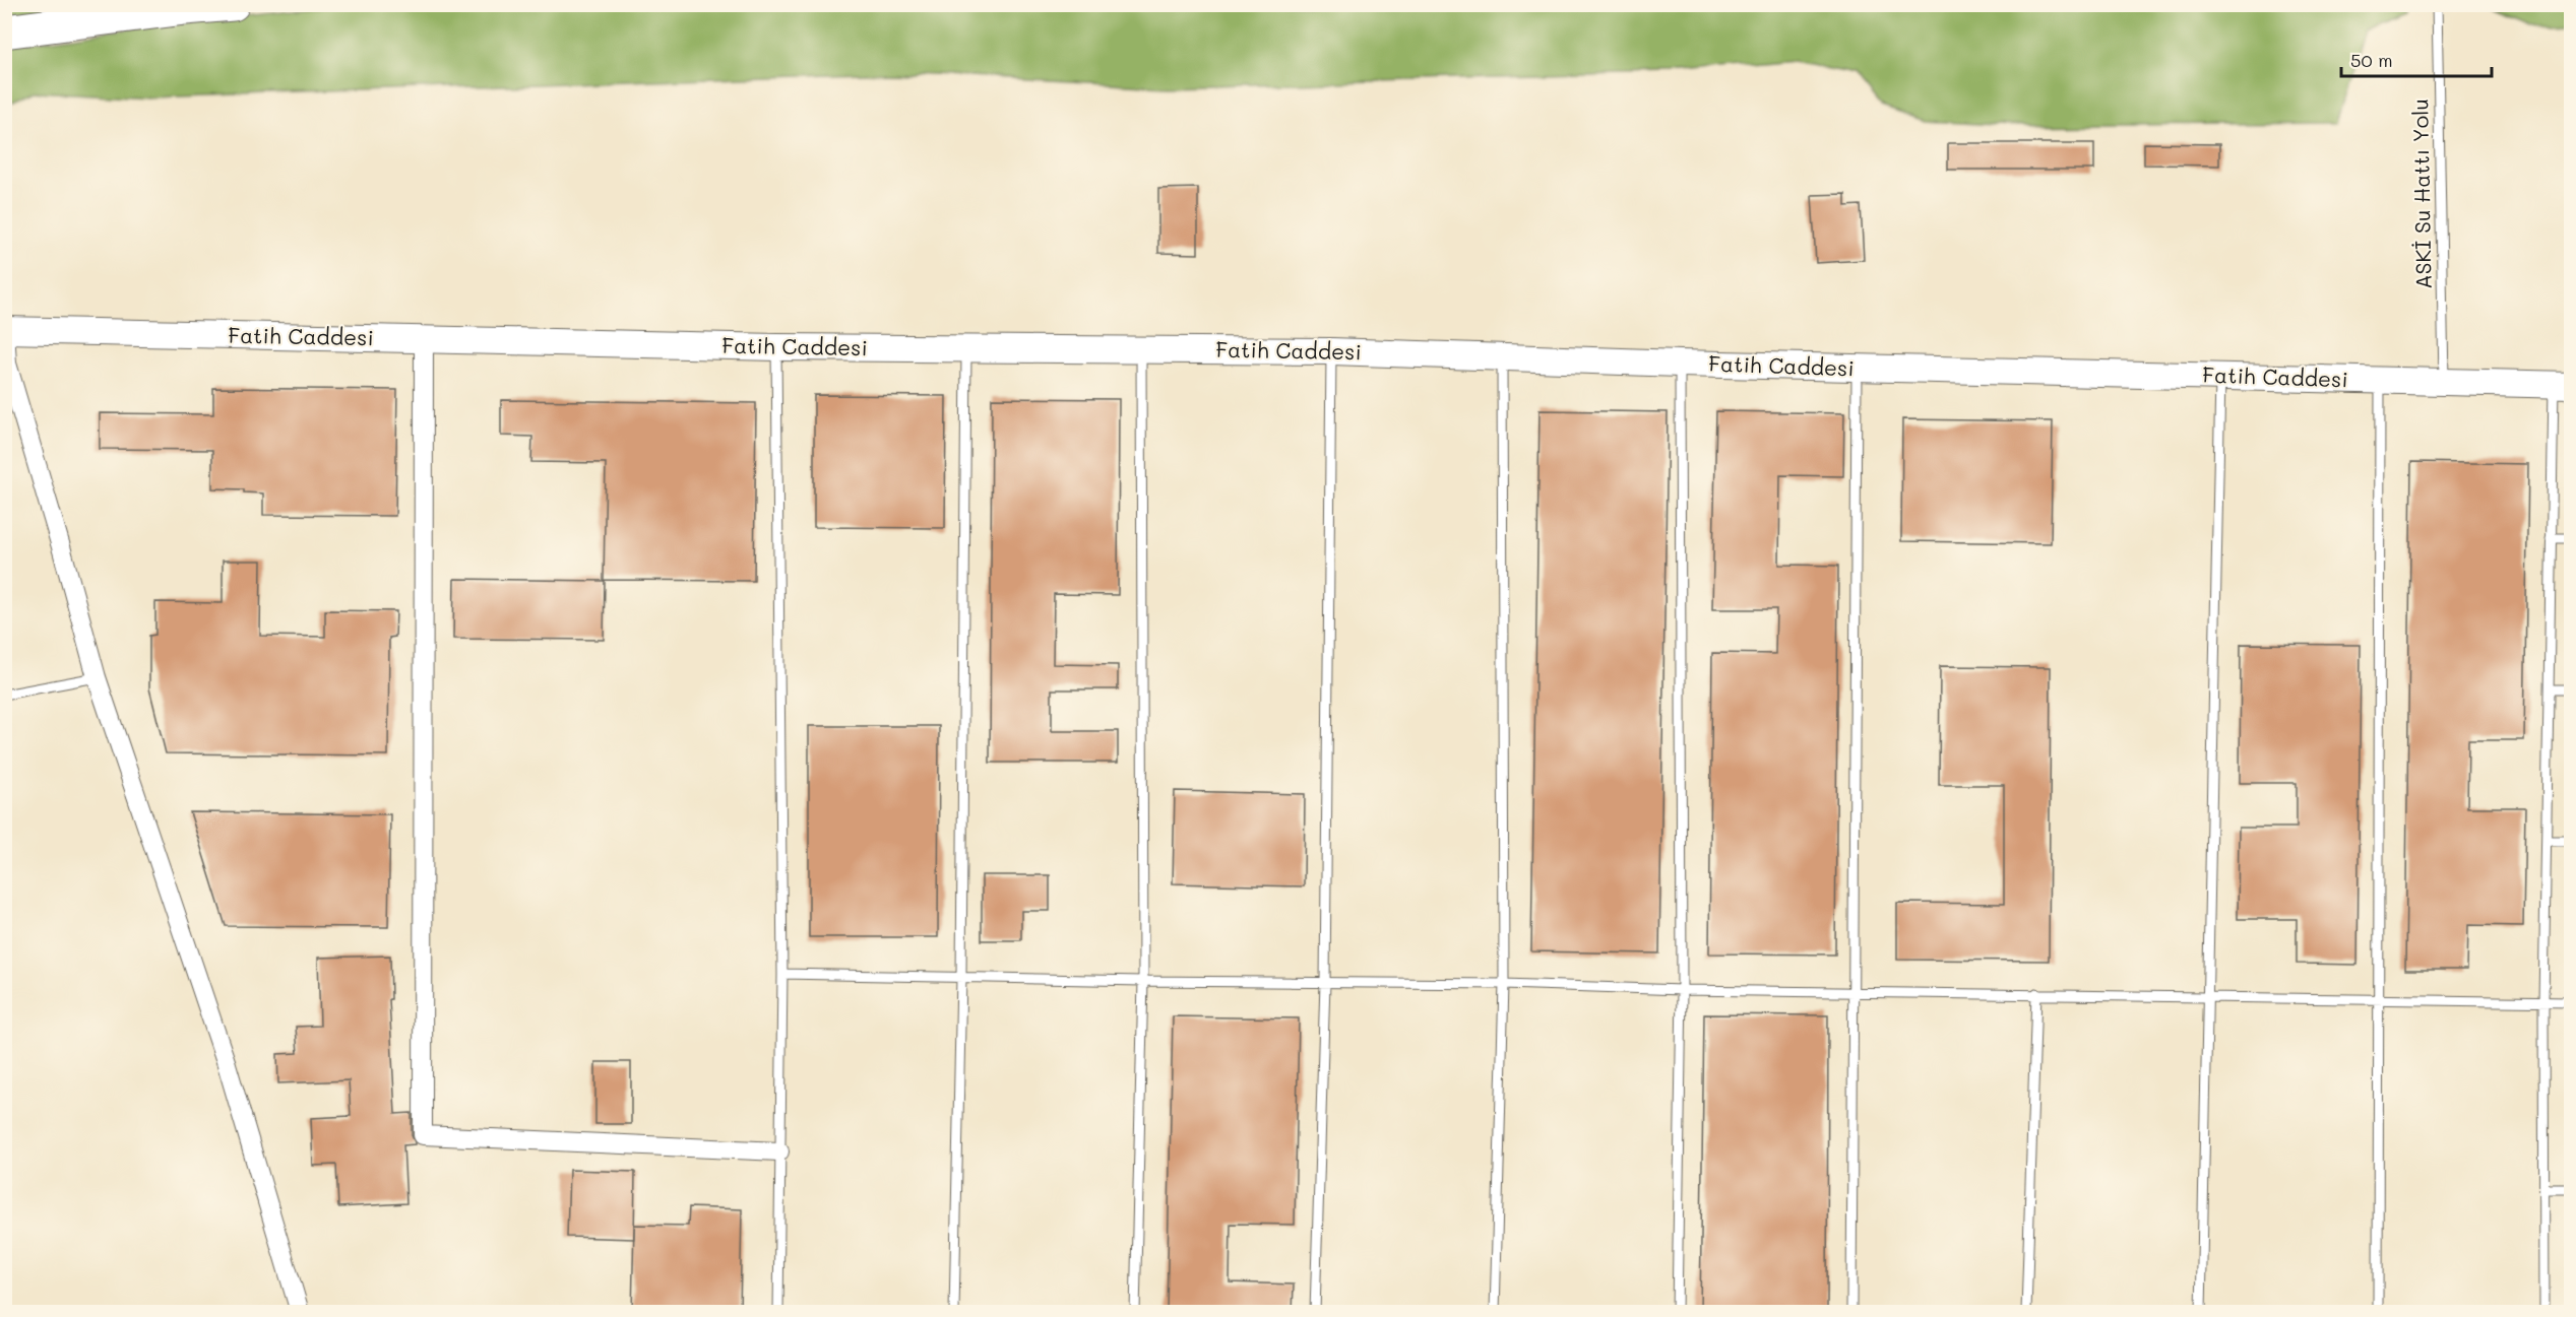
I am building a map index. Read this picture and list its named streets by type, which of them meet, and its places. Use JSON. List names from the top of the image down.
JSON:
{
  "streets": {
    "street": ["Fatih Caddesi"],
    "lane": ["ASKİ Su Hattı Yolu"]
  },
  "crossings": [
    ["ASKİ Su Hattı Yolu", "Fatih Caddesi"]
  ],
  "scale_bar": "50 m"
}
